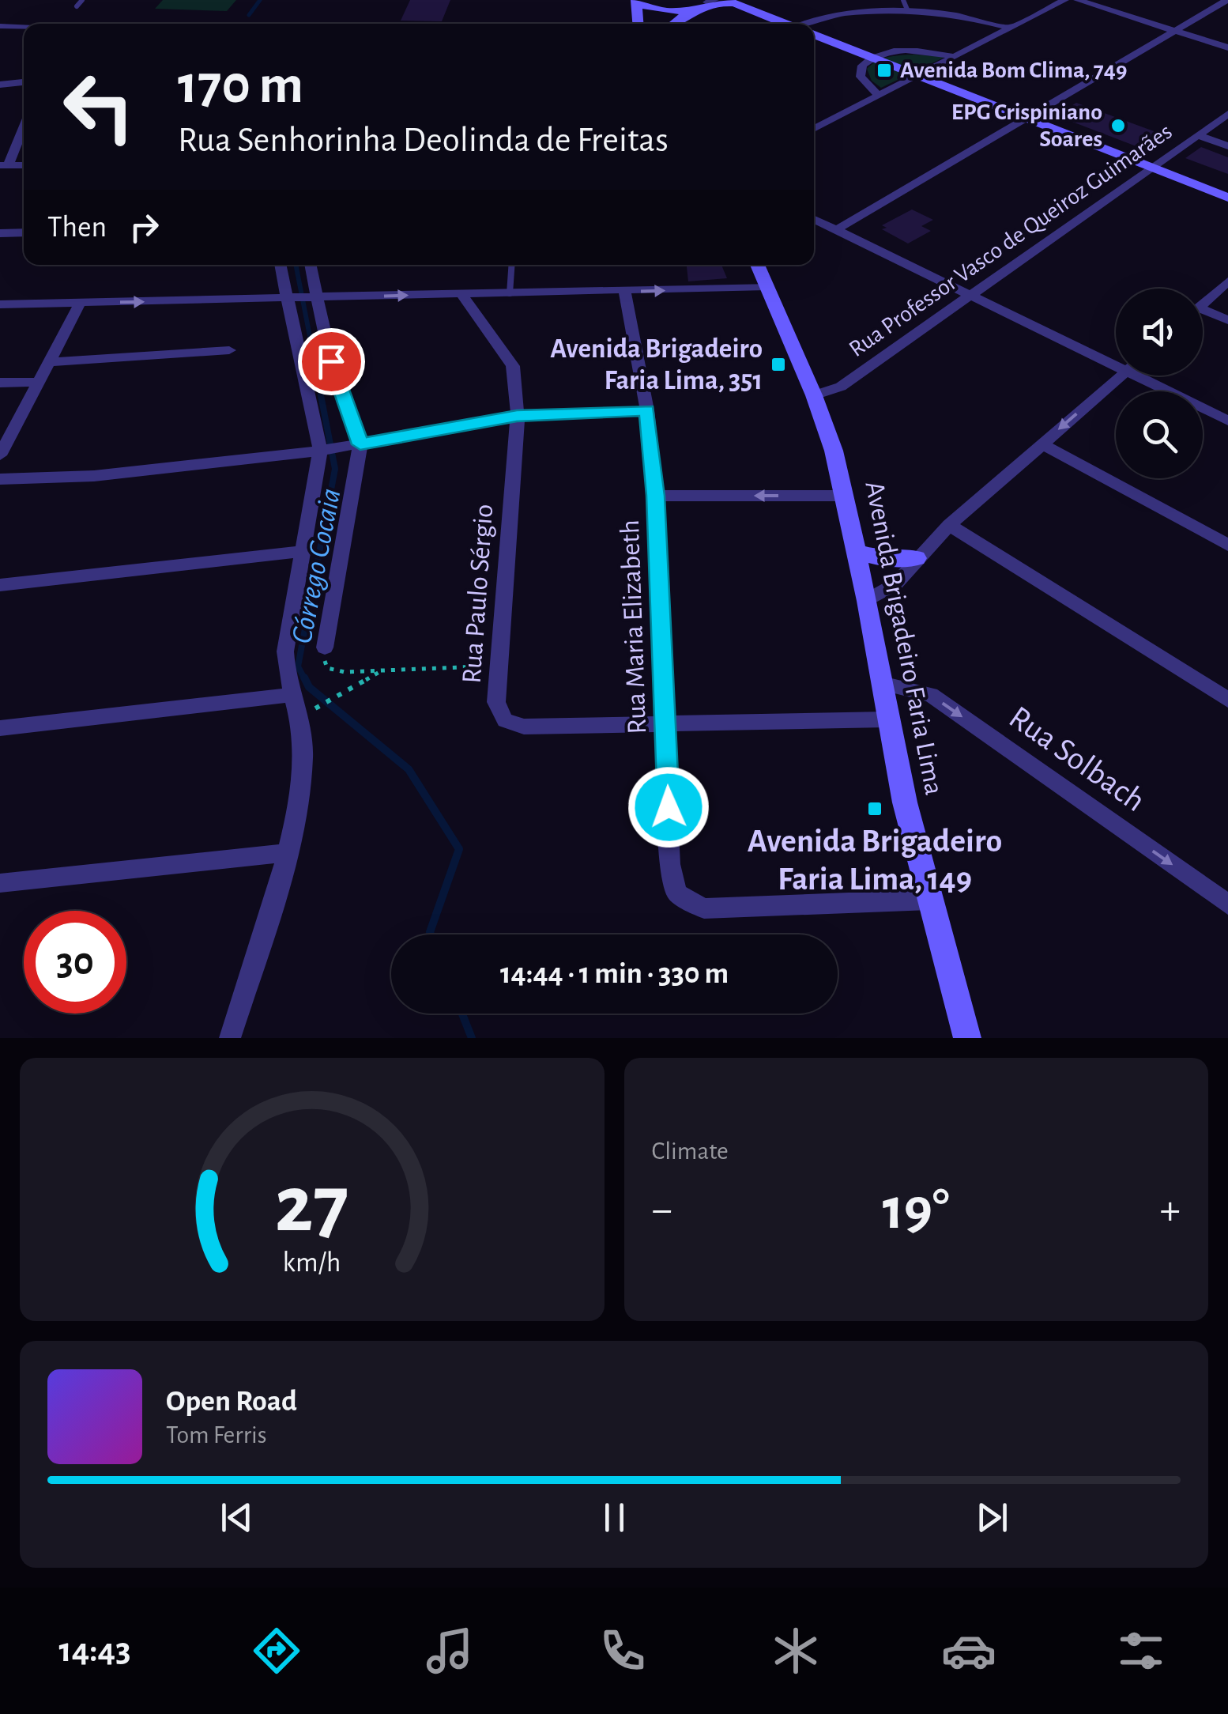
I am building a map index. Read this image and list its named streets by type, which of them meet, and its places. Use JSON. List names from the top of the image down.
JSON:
{
  "streets": {
    "main road": ["Avenida Brigadeiro Faria Lima"],
    "street": [
      "Rua Professor Vasco de Queiroz Guimarães",
      "Rua Paulo Sérgio",
      "Rua Maria Elizabeth",
      "Rua Solbach"
    ]
  },
  "crossings": [
    ["Rua Professor Vasco de Queiroz Guimarães", "Avenida Brigadeiro Faria Lima"],
    ["Rua Paulo Sérgio", "Rua Maria Elizabeth"],
    ["Rua Paulo Sérgio", "Avenida Brigadeiro Faria Lima"],
    ["Rua Maria Elizabeth", "Avenida Brigadeiro Faria Lima"],
    ["Avenida Brigadeiro Faria Lima", "Rua Solbach"]
  ],
  "one_way": ["Rua Solbach"],
  "water": ["Córrego Cocaia"],
  "places": {
    "transit": ["Avenida Bom Clima, 749", "Avenida Brigadeiro Faria Lima, 351", "Avenida Brigadeiro Faria Lima, 149"],
    "other": ["EPG Crispiniano Soares"]
  },
  "page": {
    "turn": ["170 m", "Rua Senhorinha Deolinda de Freitas"],
    "then": "Then",
    "limit": "30",
    "trip": "14:44 · 1 min · 330 m",
    "tile": "Climate",
    "heat": ["−", "19°", "+"],
    "song": ["Open Road", "Tom Ferris"],
    "tabs": "14:43",
    "gauge": ["27", "km/h"]
  }
}
